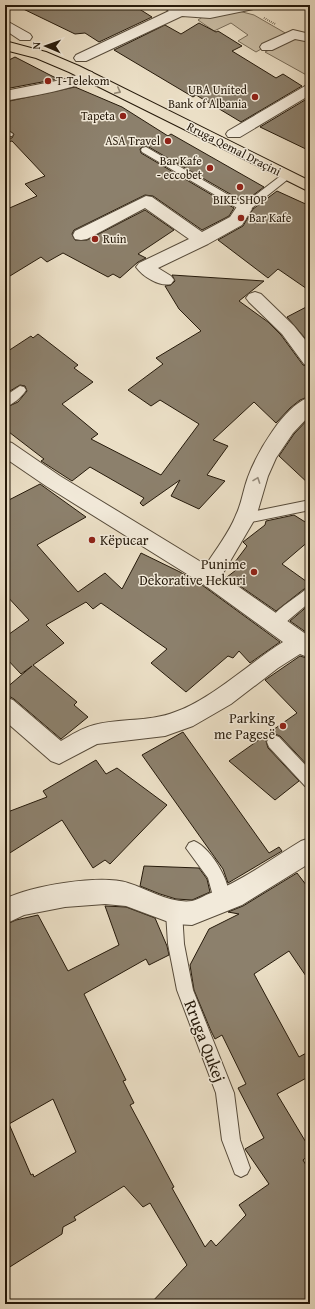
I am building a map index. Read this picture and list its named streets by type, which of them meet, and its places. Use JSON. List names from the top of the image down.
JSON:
{
  "streets": {
    "main road": ["Rruga Qemal Draçini"],
    "lane": ["Rruga Qukej"]
  },
  "places": [
    "T-Telekom",
    "UBA United Bank of Albania",
    "Tapeta",
    "ASA Travel",
    "Bar Kafe - eccobet",
    "BIKE SHOP",
    "Bar Kafe",
    "Ruin",
    "Këpucar",
    "Punime Dekorative Hekuri",
    "Parking me Pagesë"
  ],
  "north": "left"
}
